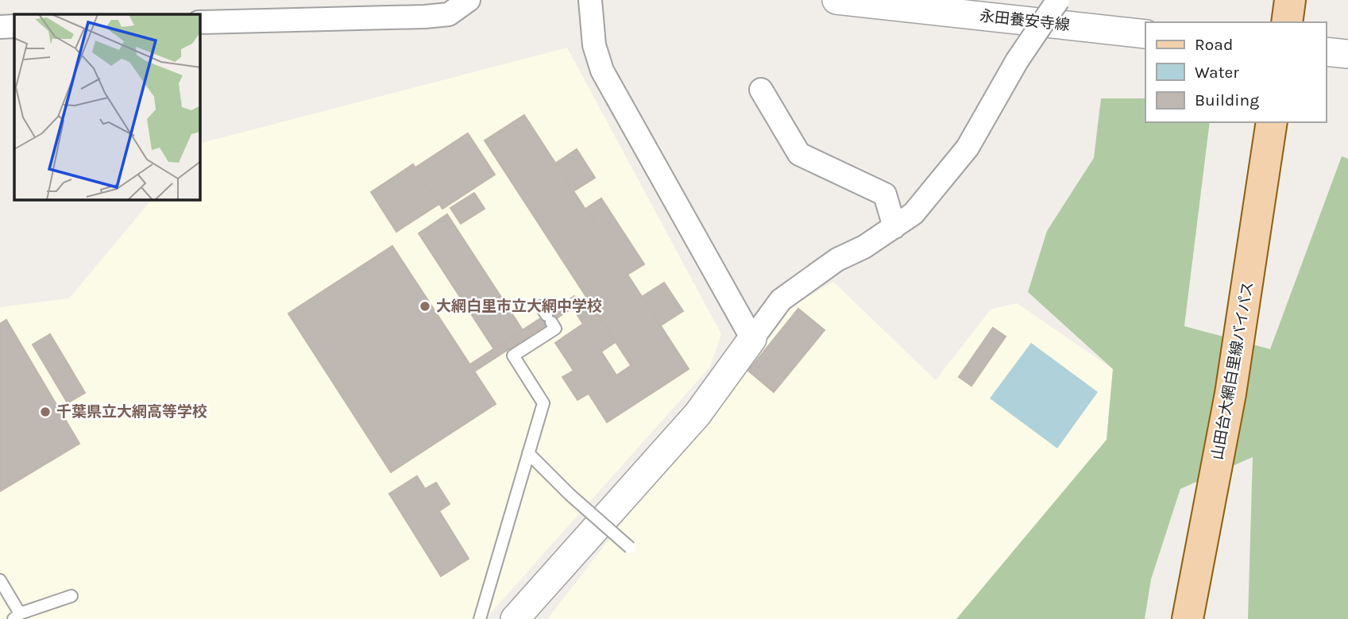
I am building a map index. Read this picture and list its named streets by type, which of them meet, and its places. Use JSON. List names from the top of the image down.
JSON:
{
  "streets": {
    "main road": ["山田台大網白里線バイパス"],
    "street": ["永田養安寺線"]
  },
  "places": ["大網白里市立大網中学校", "千葉県立大網高等学校"],
  "legend": ["Road", "Water", "Building"]
}
